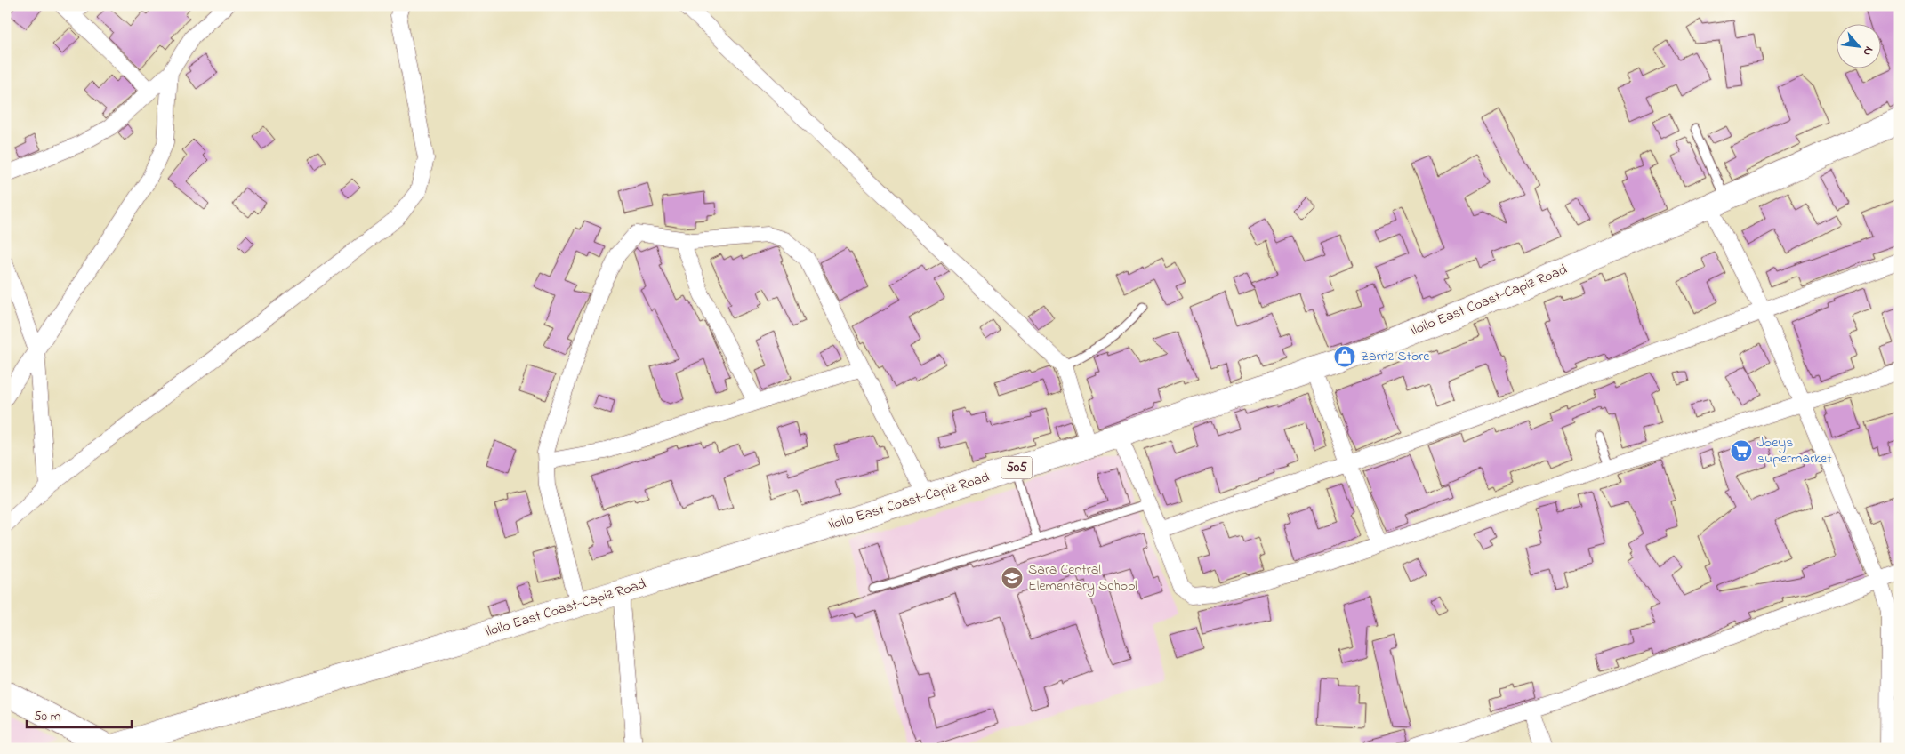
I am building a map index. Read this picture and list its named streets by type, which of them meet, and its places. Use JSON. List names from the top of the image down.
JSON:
{
  "streets": {
    "main road": ["Iloilo East Coast-Capiz Road", "505"]
  },
  "places": {
    "shop": ["Zarriz Store"],
    "supermarket": ["Joeys supermarket"],
    "school or university": ["Sara Central Elementary School"]
  },
  "scale_bar": "50 m",
  "north": "bottom right"
}
